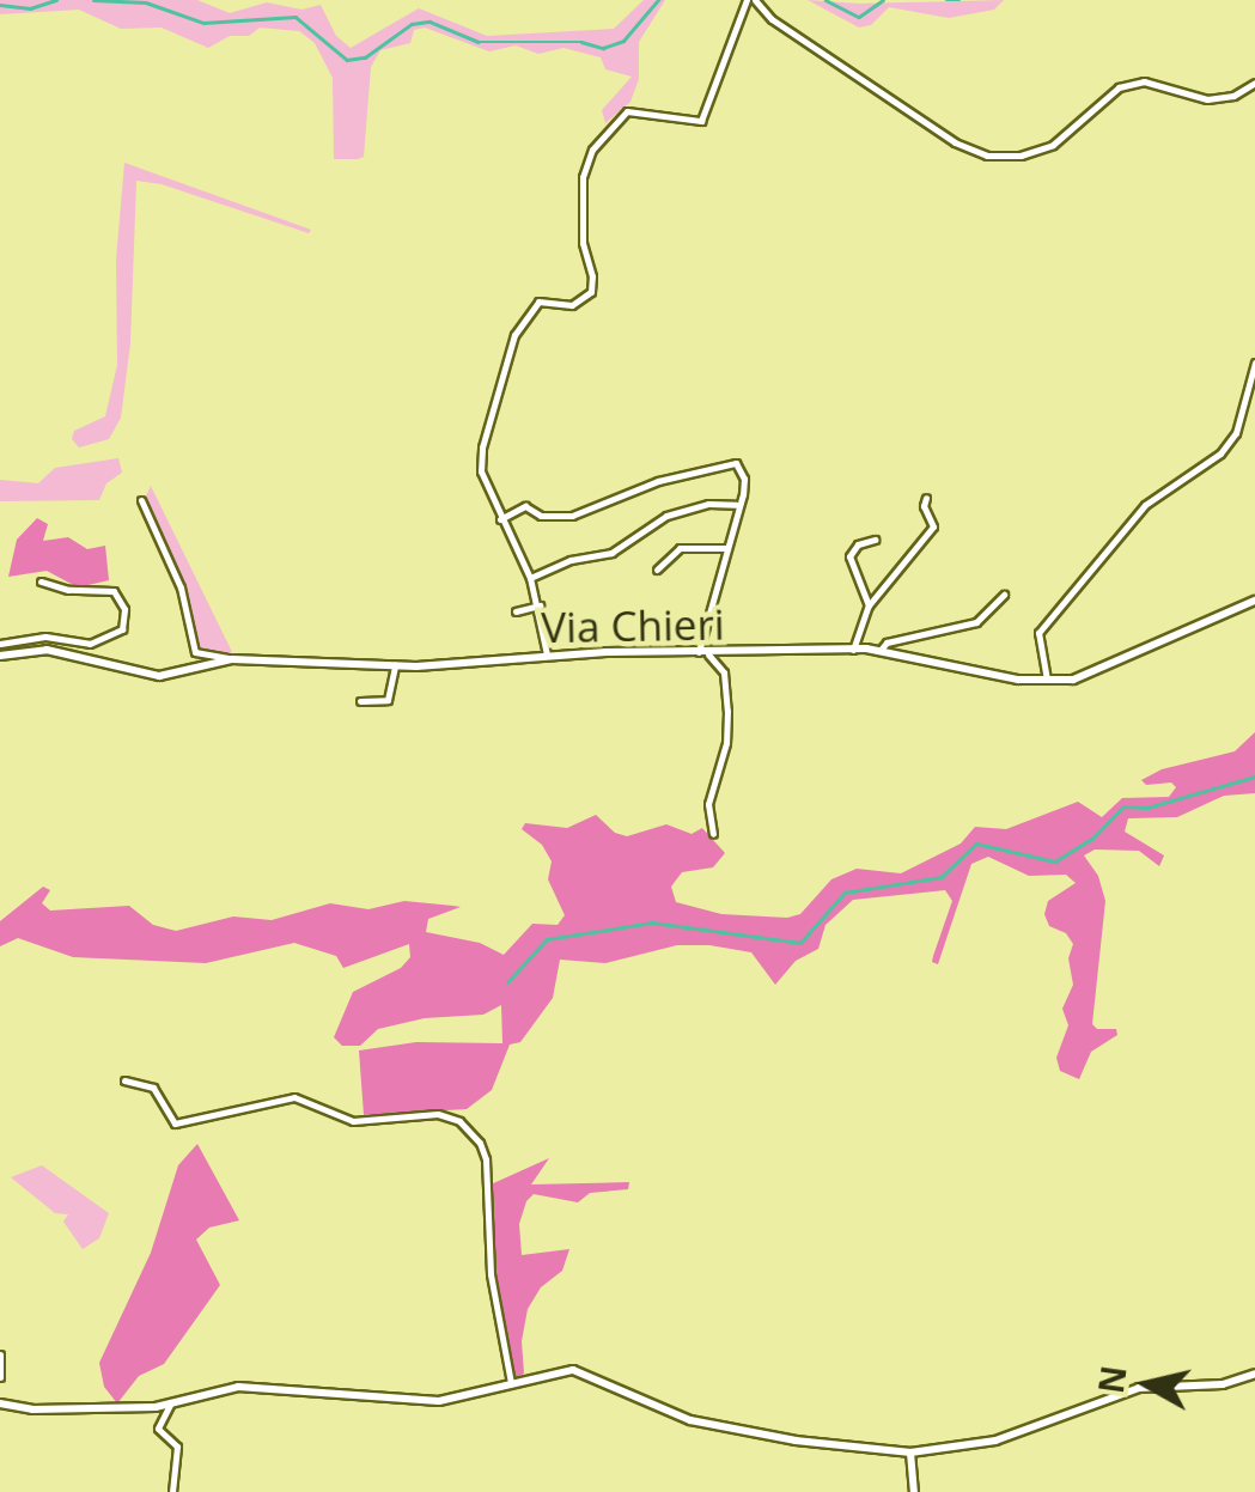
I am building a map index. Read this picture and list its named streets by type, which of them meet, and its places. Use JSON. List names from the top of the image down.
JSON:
{
  "streets": {
    "street": ["Via Chieri"]
  },
  "north": "left"
}
